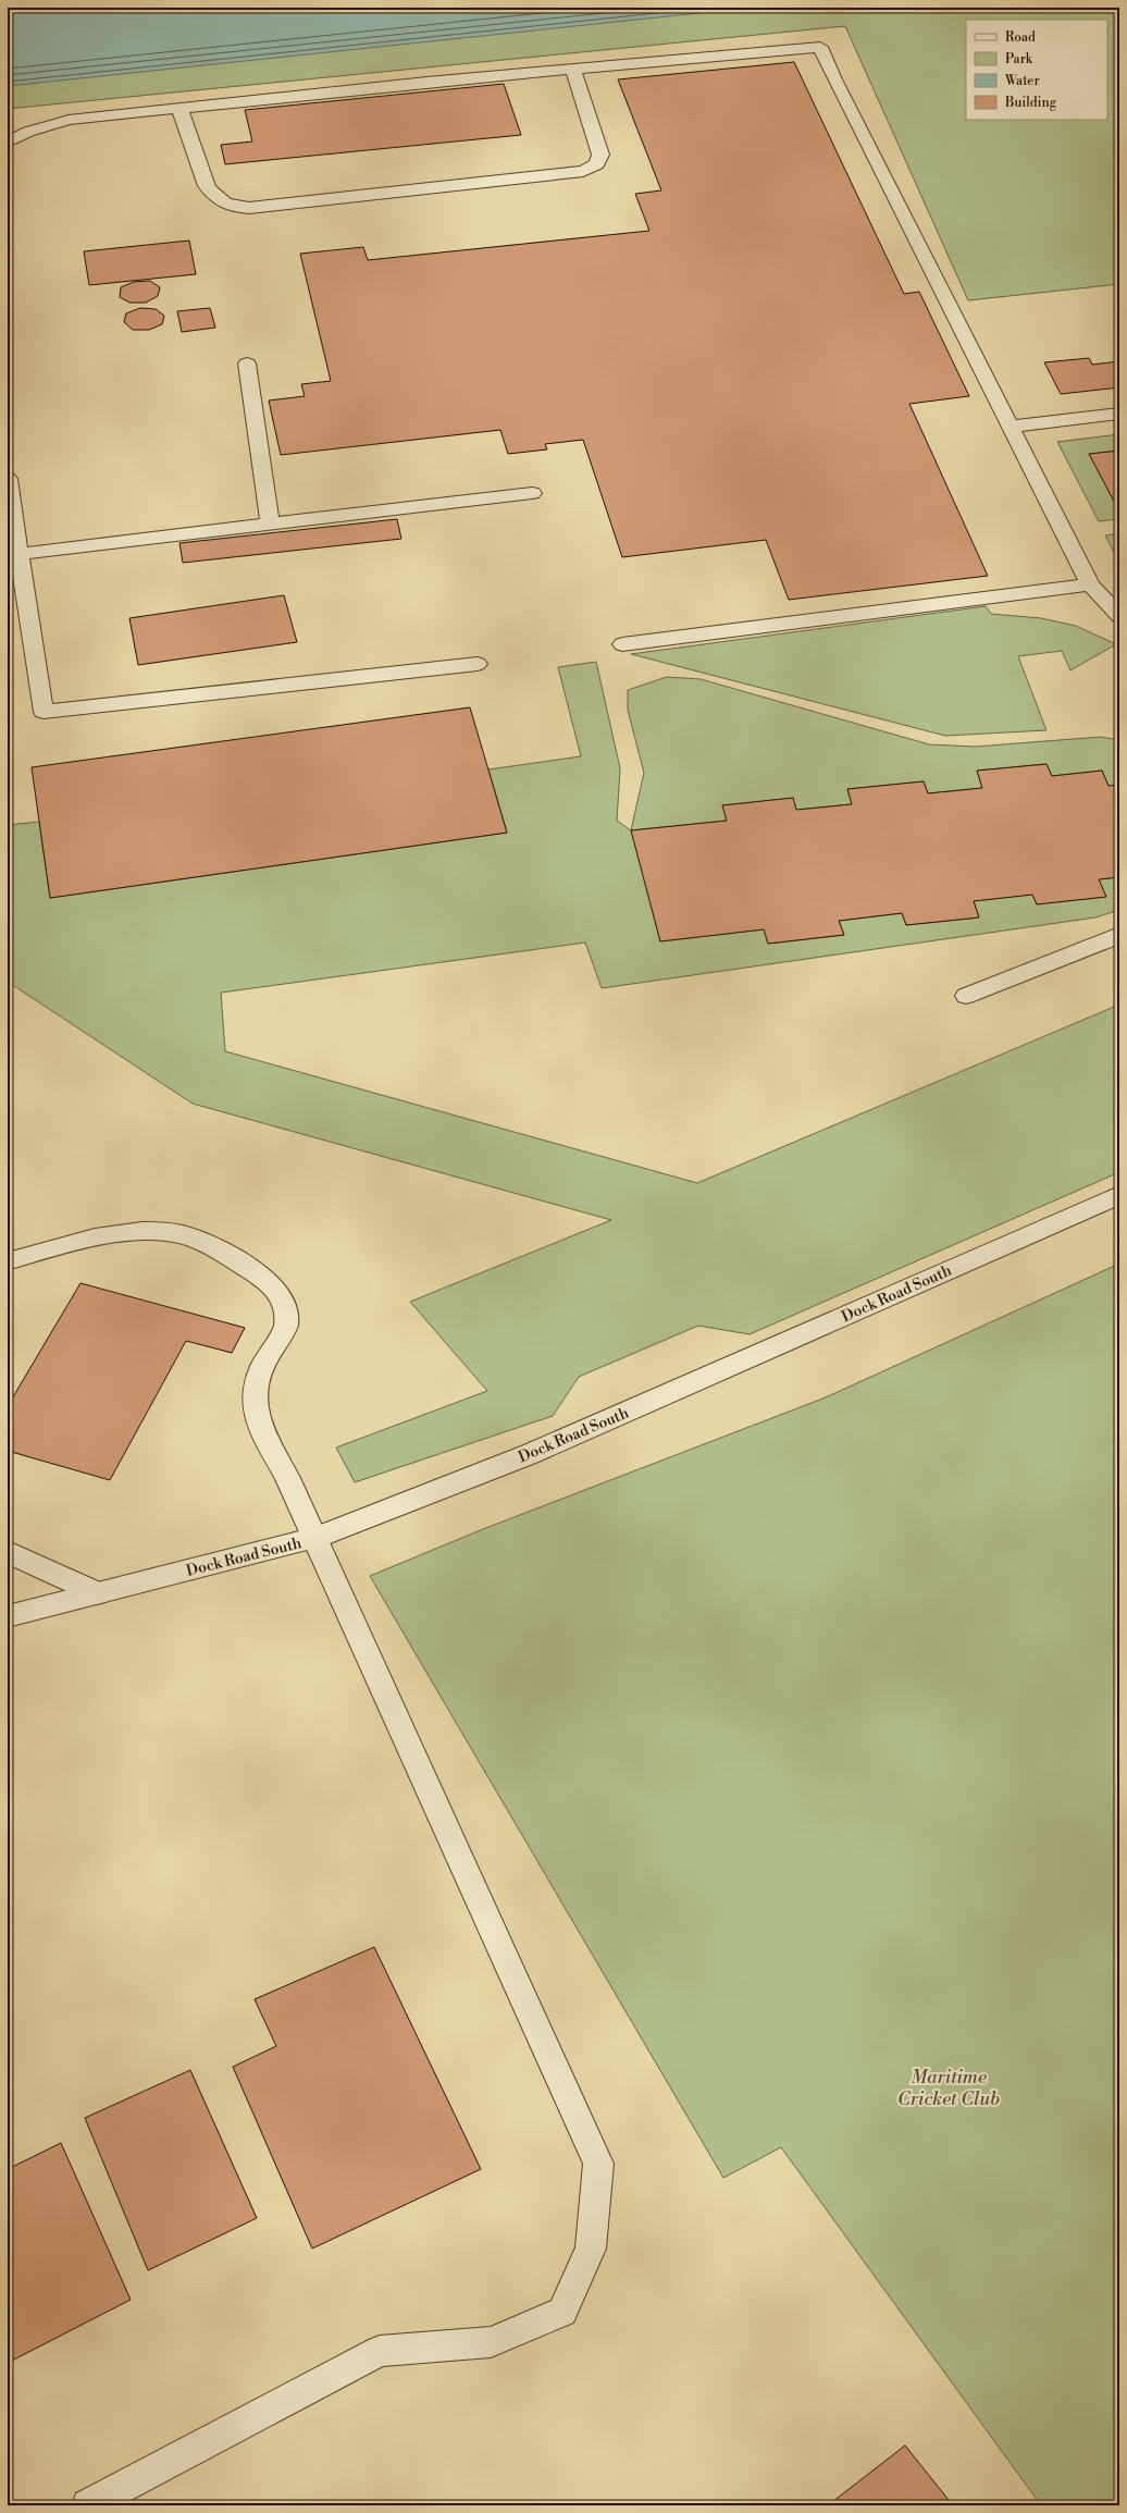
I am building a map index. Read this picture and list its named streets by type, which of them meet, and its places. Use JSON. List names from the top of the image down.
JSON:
{
  "streets": {
    "street": ["Dock Road South"]
  },
  "parks": ["Maritime Cricket Club"],
  "legend": [
    "Road",
    "Park",
    "Water",
    "Building"
  ]
}
